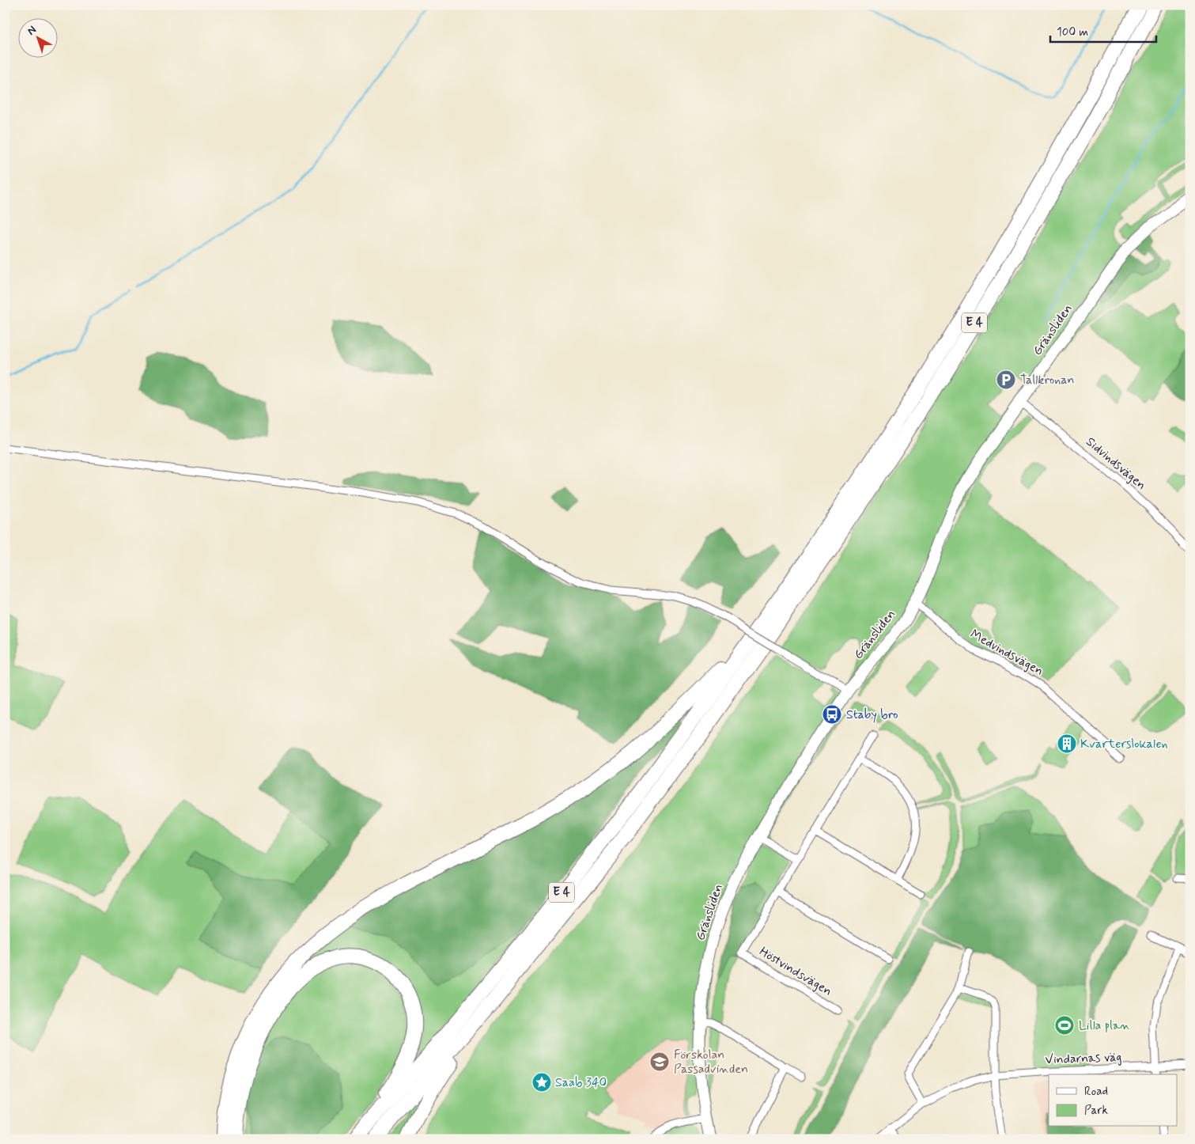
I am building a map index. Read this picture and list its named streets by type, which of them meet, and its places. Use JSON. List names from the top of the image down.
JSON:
{
  "streets": {
    "highway": ["E 4"],
    "street": [
      "Gränsliden",
      "Sidvindsvägen",
      "Medvindsvägen",
      "Höstvindsvägen",
      "Vindarnas väg"
    ]
  },
  "crossings": [
    ["Gränsliden", "Sidvindsvägen"],
    ["Gränsliden", "Medvindsvägen"]
  ],
  "places": {
    "parking": ["Tallkronan"],
    "bus stop": ["Staby bro"],
    "building": ["Kvarterslokalen"],
    "sports": ["Lilla plan"],
    "school or university": ["Förskolan Passadvinden"],
    "place": ["Saab 340"]
  },
  "legend": ["Road", "Park"],
  "scale_bar": "100 m",
  "north": "top left"
}
